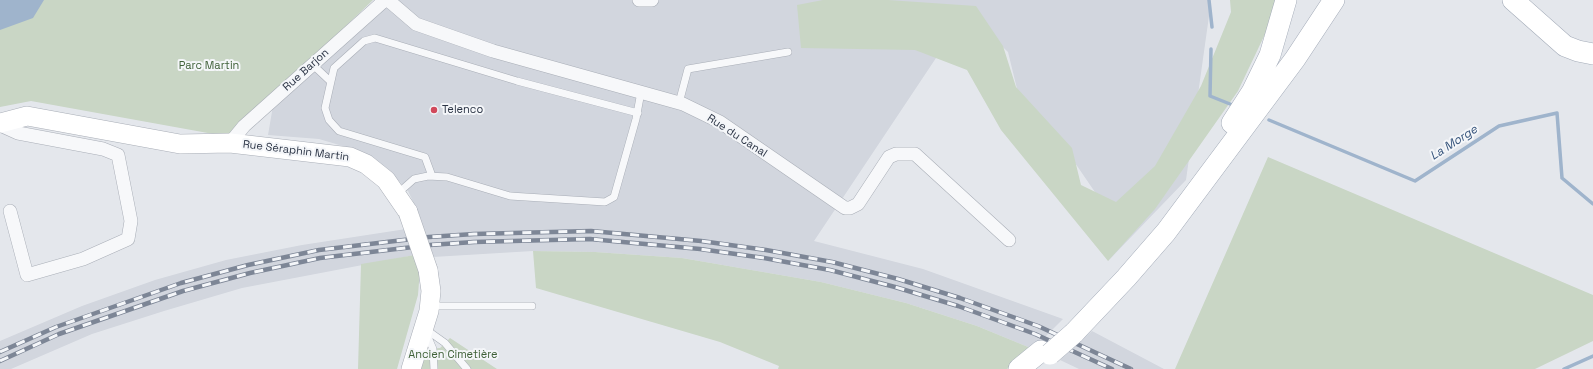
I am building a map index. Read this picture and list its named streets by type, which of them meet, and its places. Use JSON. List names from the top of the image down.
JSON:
{
  "streets": {
    "street": ["Rue Barjon", "Rue du Canal", "Rue Séraphin Martin"]
  },
  "crossings": [
    ["Rue Barjon", "Rue du Canal"],
    ["Rue Barjon", "Rue Séraphin Martin"]
  ],
  "water": ["La Morge"],
  "parks": ["Parc Martin", "Ancien Cimetière"],
  "places": ["Telenco"]
}
